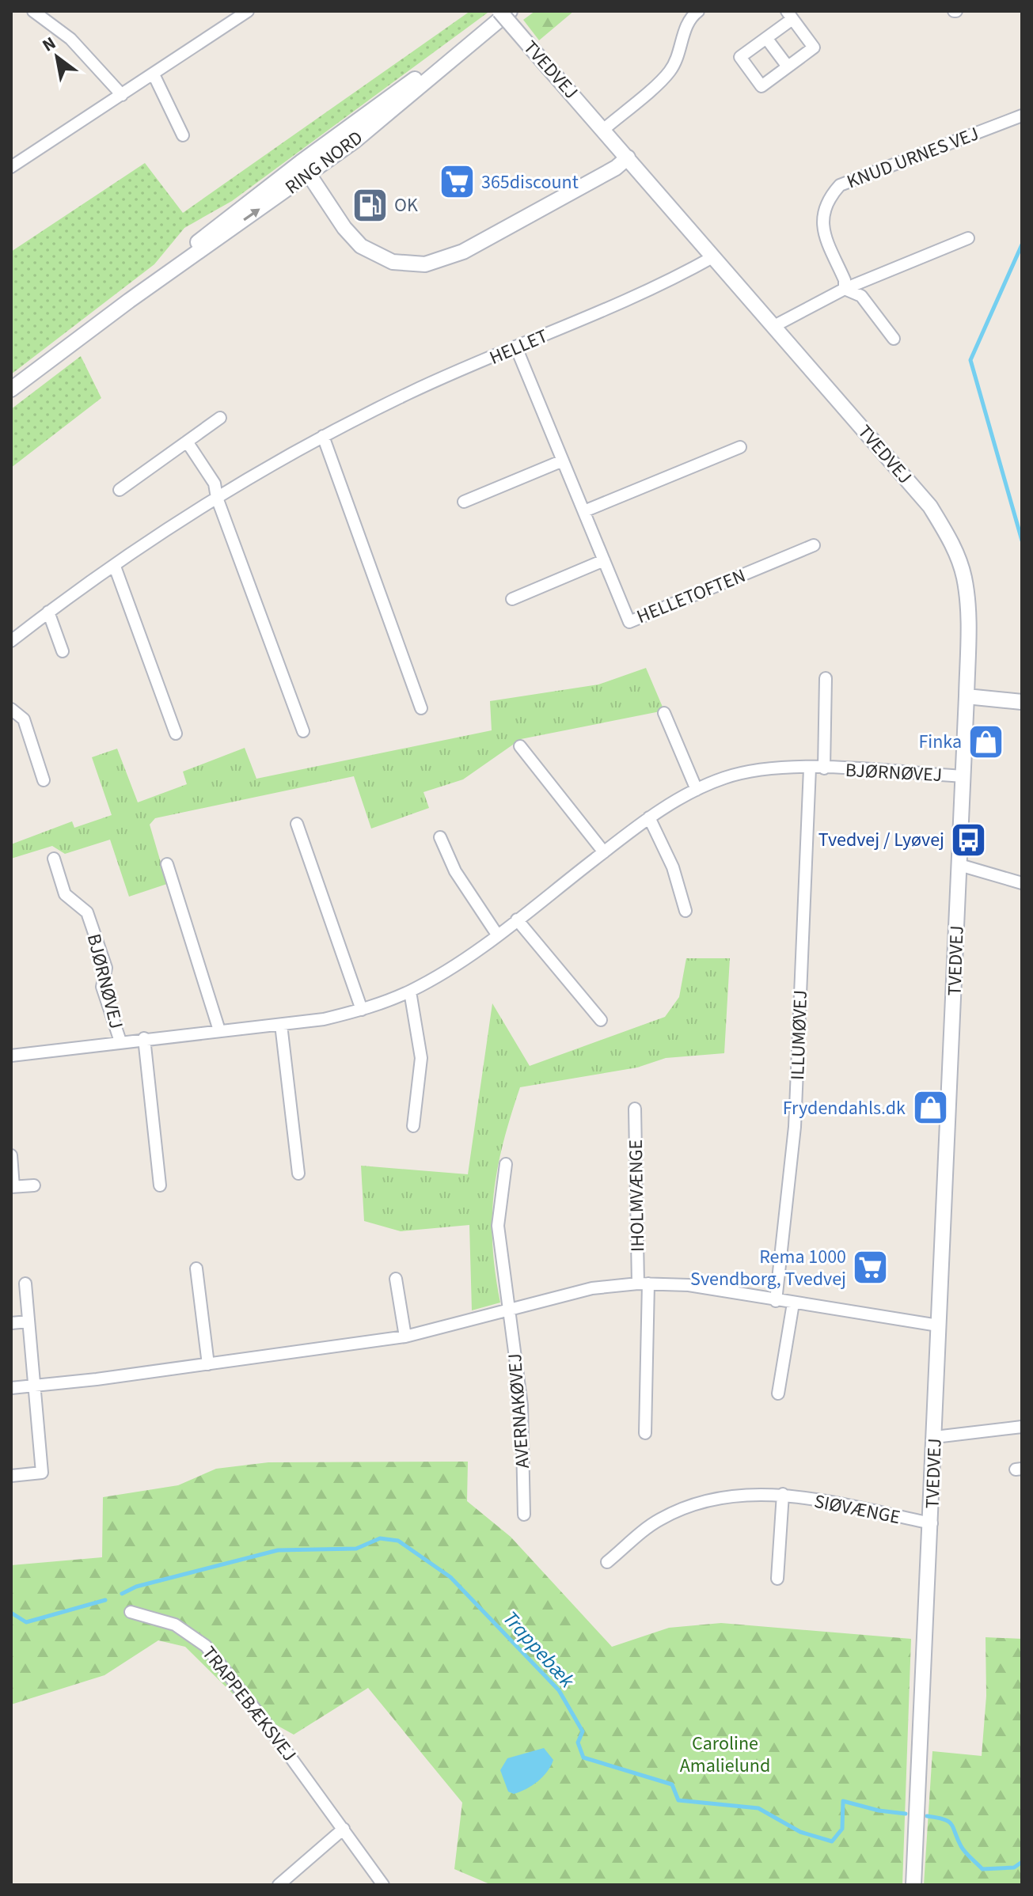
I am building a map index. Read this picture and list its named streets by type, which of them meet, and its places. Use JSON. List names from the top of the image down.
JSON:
{
  "streets": {
    "street": [
      "TVEDVEJ",
      "KNUD URNES VEJ",
      "RING NORD",
      "HELLET",
      "HELLETOFTEN",
      "BJØRNØVEJ",
      "ILLUMØVEJ",
      "IHOLMVÆNGE",
      "AVERNAKØVEJ",
      "SIØVÆNGE",
      "TRAPPEBÆKSVEJ"
    ]
  },
  "crossings": [
    ["TVEDVEJ", "HELLET"],
    ["TVEDVEJ", "BJØRNØVEJ"],
    ["TVEDVEJ", "SIØVÆNGE"],
    ["HELLET", "HELLETOFTEN"],
    ["BJØRNØVEJ", "ILLUMØVEJ"]
  ],
  "water": ["Trappebæk"],
  "parks": ["Caroline Amalielund"],
  "places": {
    "supermarket": ["365discount", "Rema 1000 Svendborg, Tvedvej"],
    "fuel station": ["OK"],
    "shop": ["Finka", "Frydendahls.dk"],
    "bus stop": ["Tvedvej / Lyøvej"]
  },
  "north": "top left"
}
